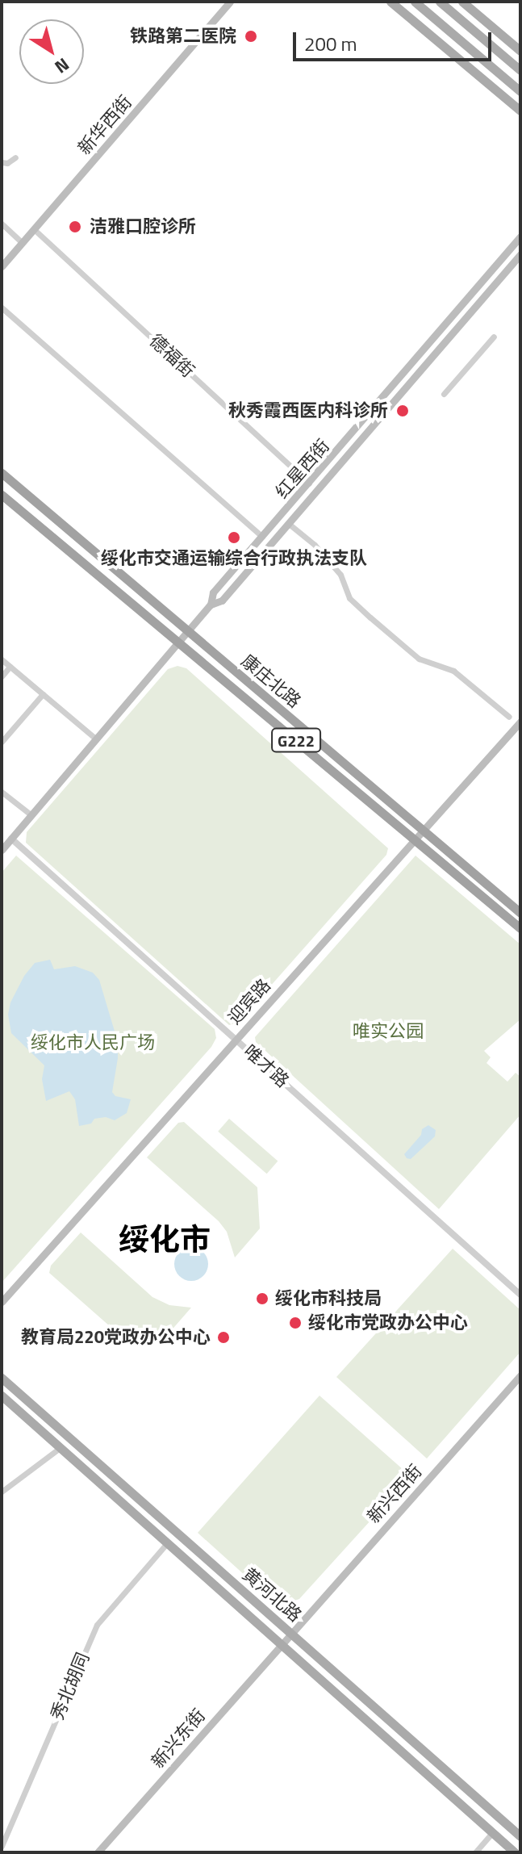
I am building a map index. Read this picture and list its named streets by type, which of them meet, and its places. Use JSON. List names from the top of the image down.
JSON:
{
  "streets": {
    "highway": ["康庄北路", "G222"],
    "main road": [
      "新华西街",
      "红星西街",
      "迎宾路",
      "新兴西街",
      "黄河北路",
      "新兴东街"
    ],
    "street": ["德福街", "唯才路", "秀北胡同"]
  },
  "crossings": [
    ["新华西街", "德福街"],
    ["德福街", "红星西街"],
    ["红星西街", "康庄北路"],
    ["红星西街", "唯才路"],
    ["康庄北路", "迎宾路"],
    ["迎宾路", "唯才路"],
    ["新兴西街", "黄河北路"],
    ["新兴西街", "新兴东街"],
    ["黄河北路", "秀北胡同"],
    ["黄河北路", "新兴东街"]
  ],
  "districts": ["绥化市"],
  "parks": ["唯实公园", "绥化市人民广场"],
  "places": [
    "铁路第二医院",
    "洁雅口腔诊所",
    "秋秀霞西医内科诊所",
    "绥化市交通运输综合行政执法支队",
    "绥化市科技局",
    "绥化市党政办公中心",
    "教育局220党政办公中心"
  ],
  "scale_bar": "200 m",
  "north": "bottom right"
}
